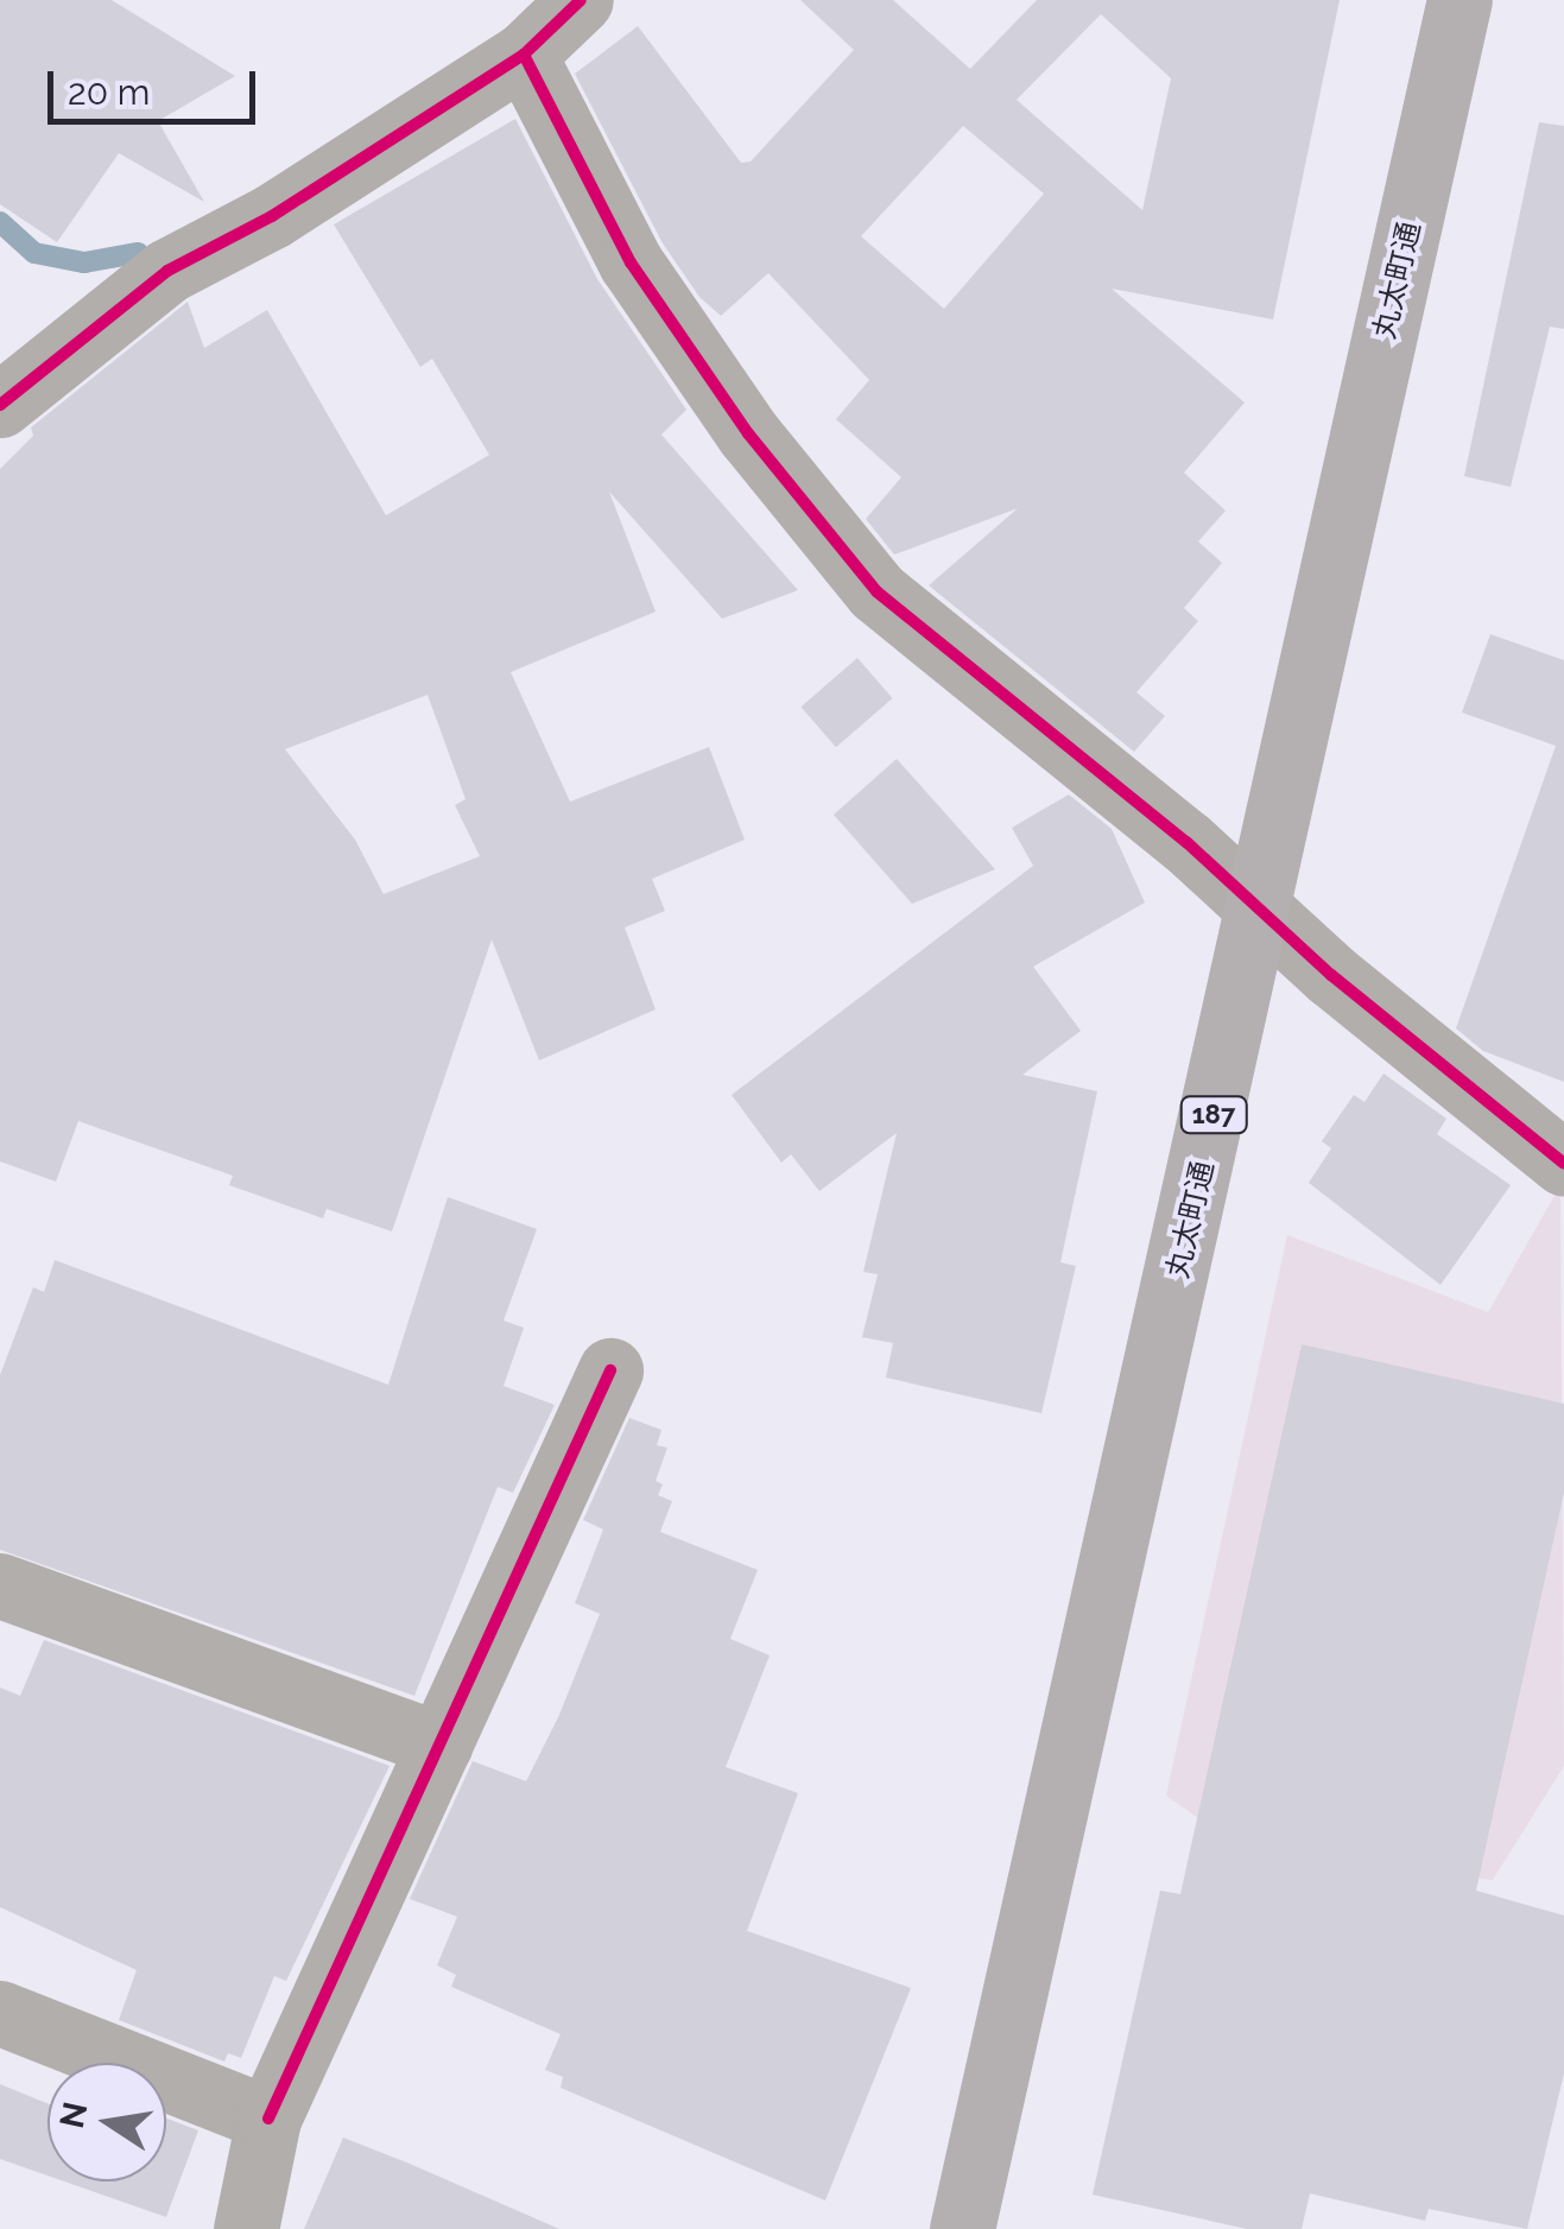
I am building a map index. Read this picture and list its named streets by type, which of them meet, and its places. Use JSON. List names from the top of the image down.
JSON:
{
  "streets": {
    "main road": ["丸太町通", "187"]
  },
  "scale_bar": "20 m",
  "north": "left"
}
